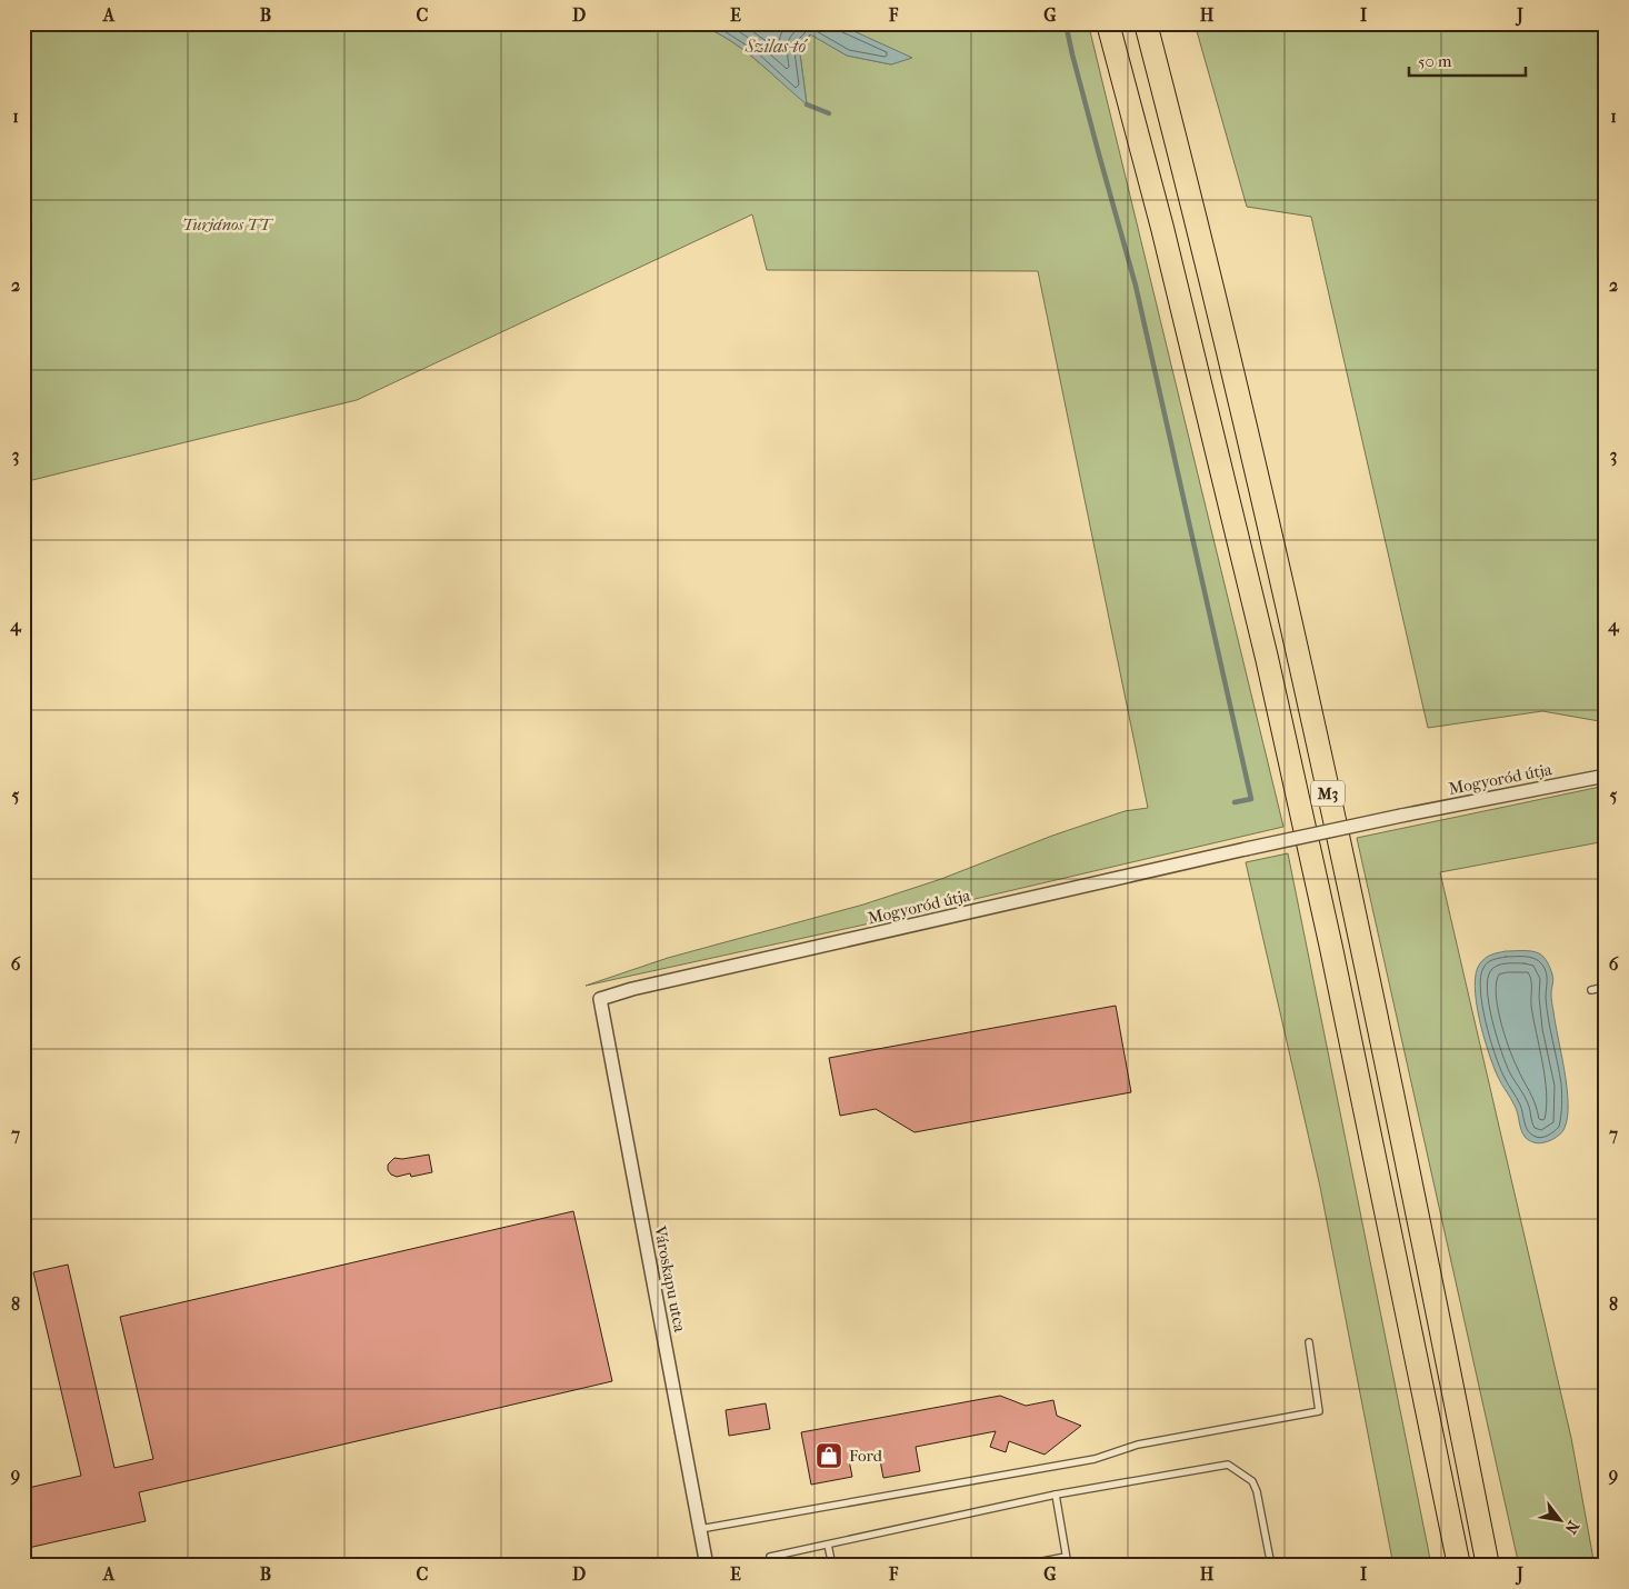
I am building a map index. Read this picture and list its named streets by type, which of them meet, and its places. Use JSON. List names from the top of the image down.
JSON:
{
  "streets": {
    "highway": ["M3"],
    "street": ["Mogyoród útja", "Városkapu utca"]
  },
  "crossings": [
    ["Mogyoród útja", "Városkapu utca"]
  ],
  "water": ["Szilas-tó"],
  "parks": ["Turjános TT"],
  "places": {
    "shop": ["Ford"]
  },
  "scale_bar": "50 m",
  "north": "bottom right",
  "grid": {
    "columns": [
      "A",
      "B",
      "C",
      "D",
      "E",
      "F",
      "G",
      "H",
      "I",
      "J"
    ],
    "rows": [
      "1",
      "2",
      "3",
      "4",
      "5",
      "6",
      "7",
      "8",
      "9"
    ]
  }
}
